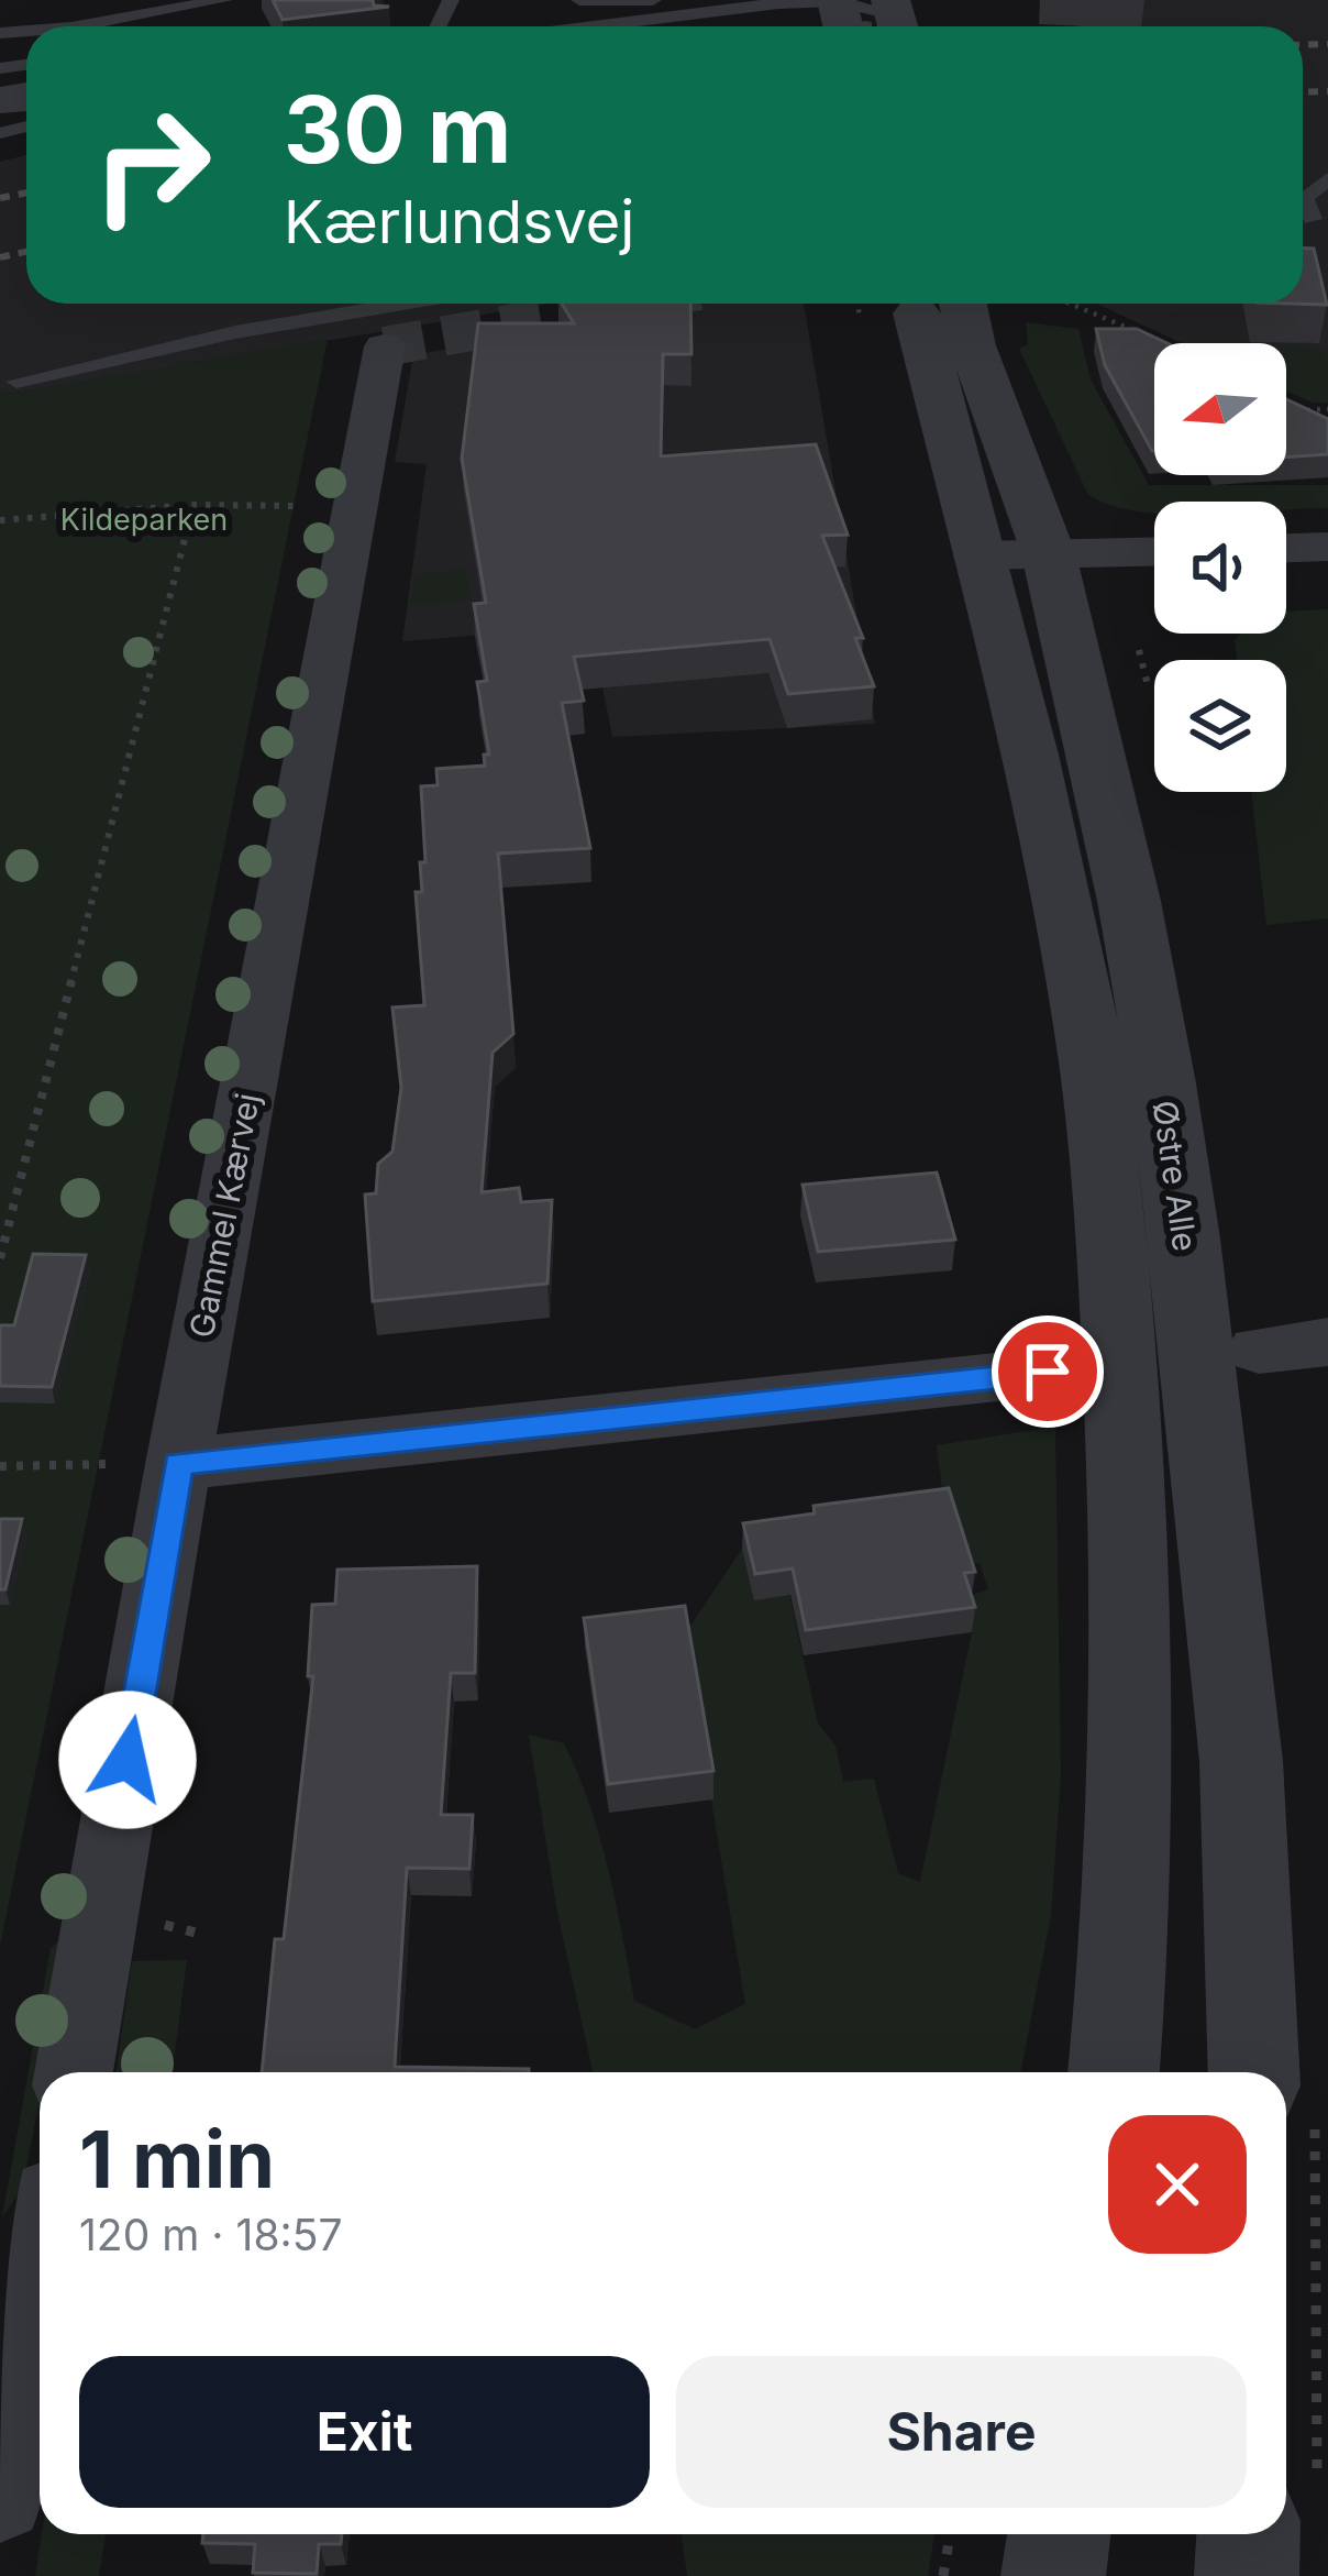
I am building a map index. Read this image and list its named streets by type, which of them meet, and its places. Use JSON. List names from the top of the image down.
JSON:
{
  "streets": {
    "street": ["Østre Alle", "Gammel Kærvej"]
  },
  "parks": ["Kildeparken"],
  "north": "left",
  "page": {
    "turn": ["30 m", "Kærlundsvej"],
    "heading": ["1 min", "120 m · 18:57"],
    "buttons": ["Exit", "Share"]
  }
}
